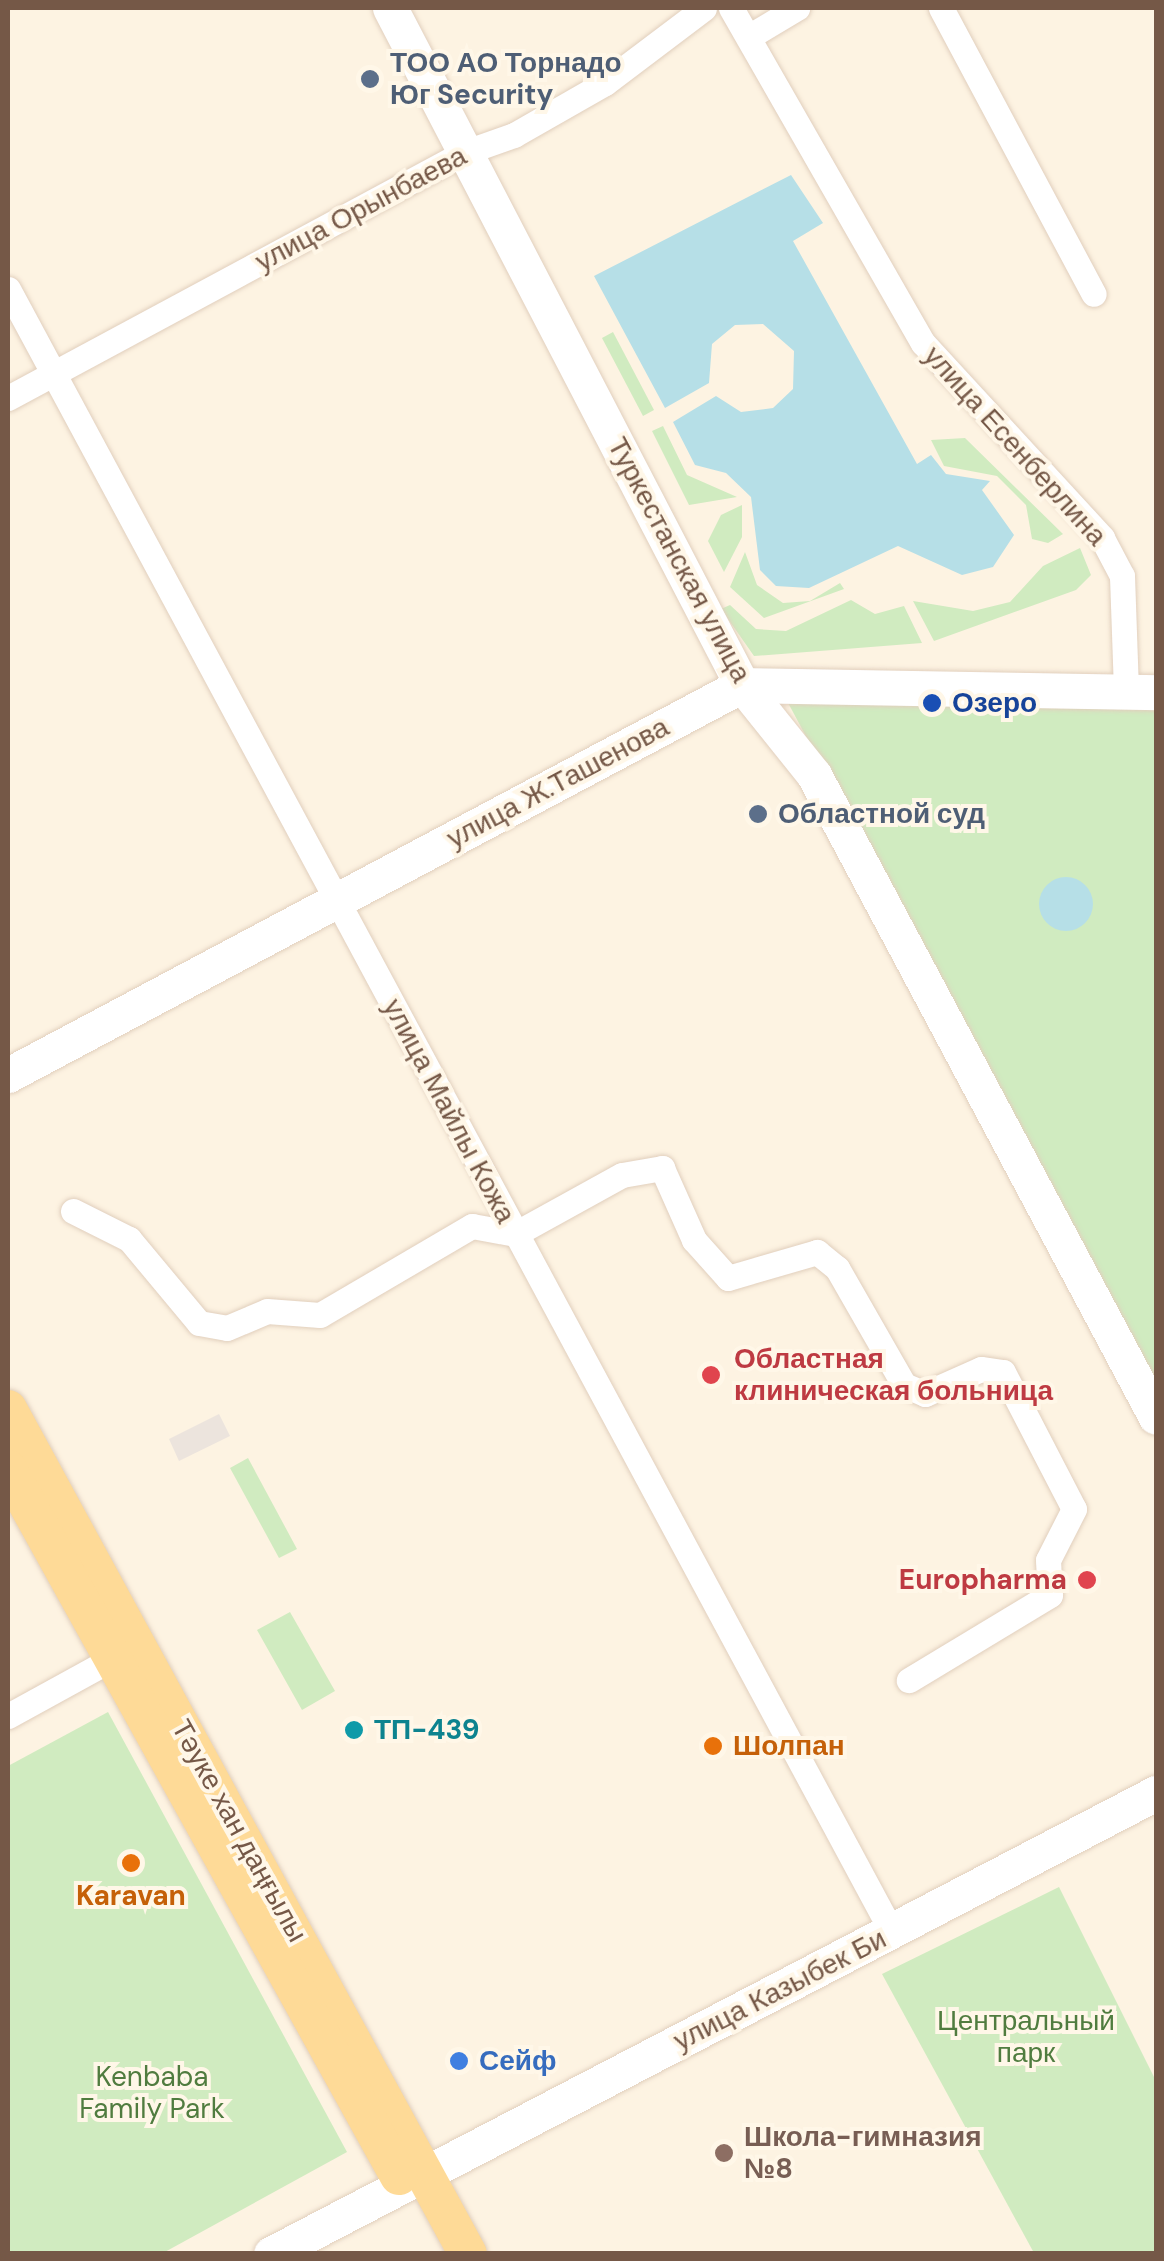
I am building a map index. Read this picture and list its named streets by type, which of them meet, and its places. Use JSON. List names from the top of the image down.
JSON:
{
  "streets": {
    "main road": ["Тәуке хан даңғылы"],
    "street": [
      "улица Орынбаева",
      "улица Есенберлина",
      "Туркестанская улица",
      "улица Ж.Ташенова",
      "улица Майлы Кожа",
      "улица Казыбек Би"
    ]
  },
  "crossings": [
    ["улица Орынбаева", "Туркестанская улица"],
    ["улица Орынбаева", "улица Майлы Кожа"],
    ["улица Есенберлина", "улица Ж.Ташенова"],
    ["Туркестанская улица", "улица Ж.Ташенова"],
    ["улица Ж.Ташенова", "улица Майлы Кожа"],
    ["улица Майлы Кожа", "улица Казыбек Би"],
    ["Тәуке хан даңғылы", "улица Казыбек Би"]
  ],
  "parks": ["Центральный парк", "Kenbaba Family Park"],
  "places": [
    "ТОО АО Торнадо Юг Security",
    "Озеро",
    "Областной суд",
    "Областная клиническая больница",
    "Europharma",
    "ТП-439",
    "Шолпан",
    "Karavan",
    "Сейф",
    "Школа-гимназия №8"
  ]
}
